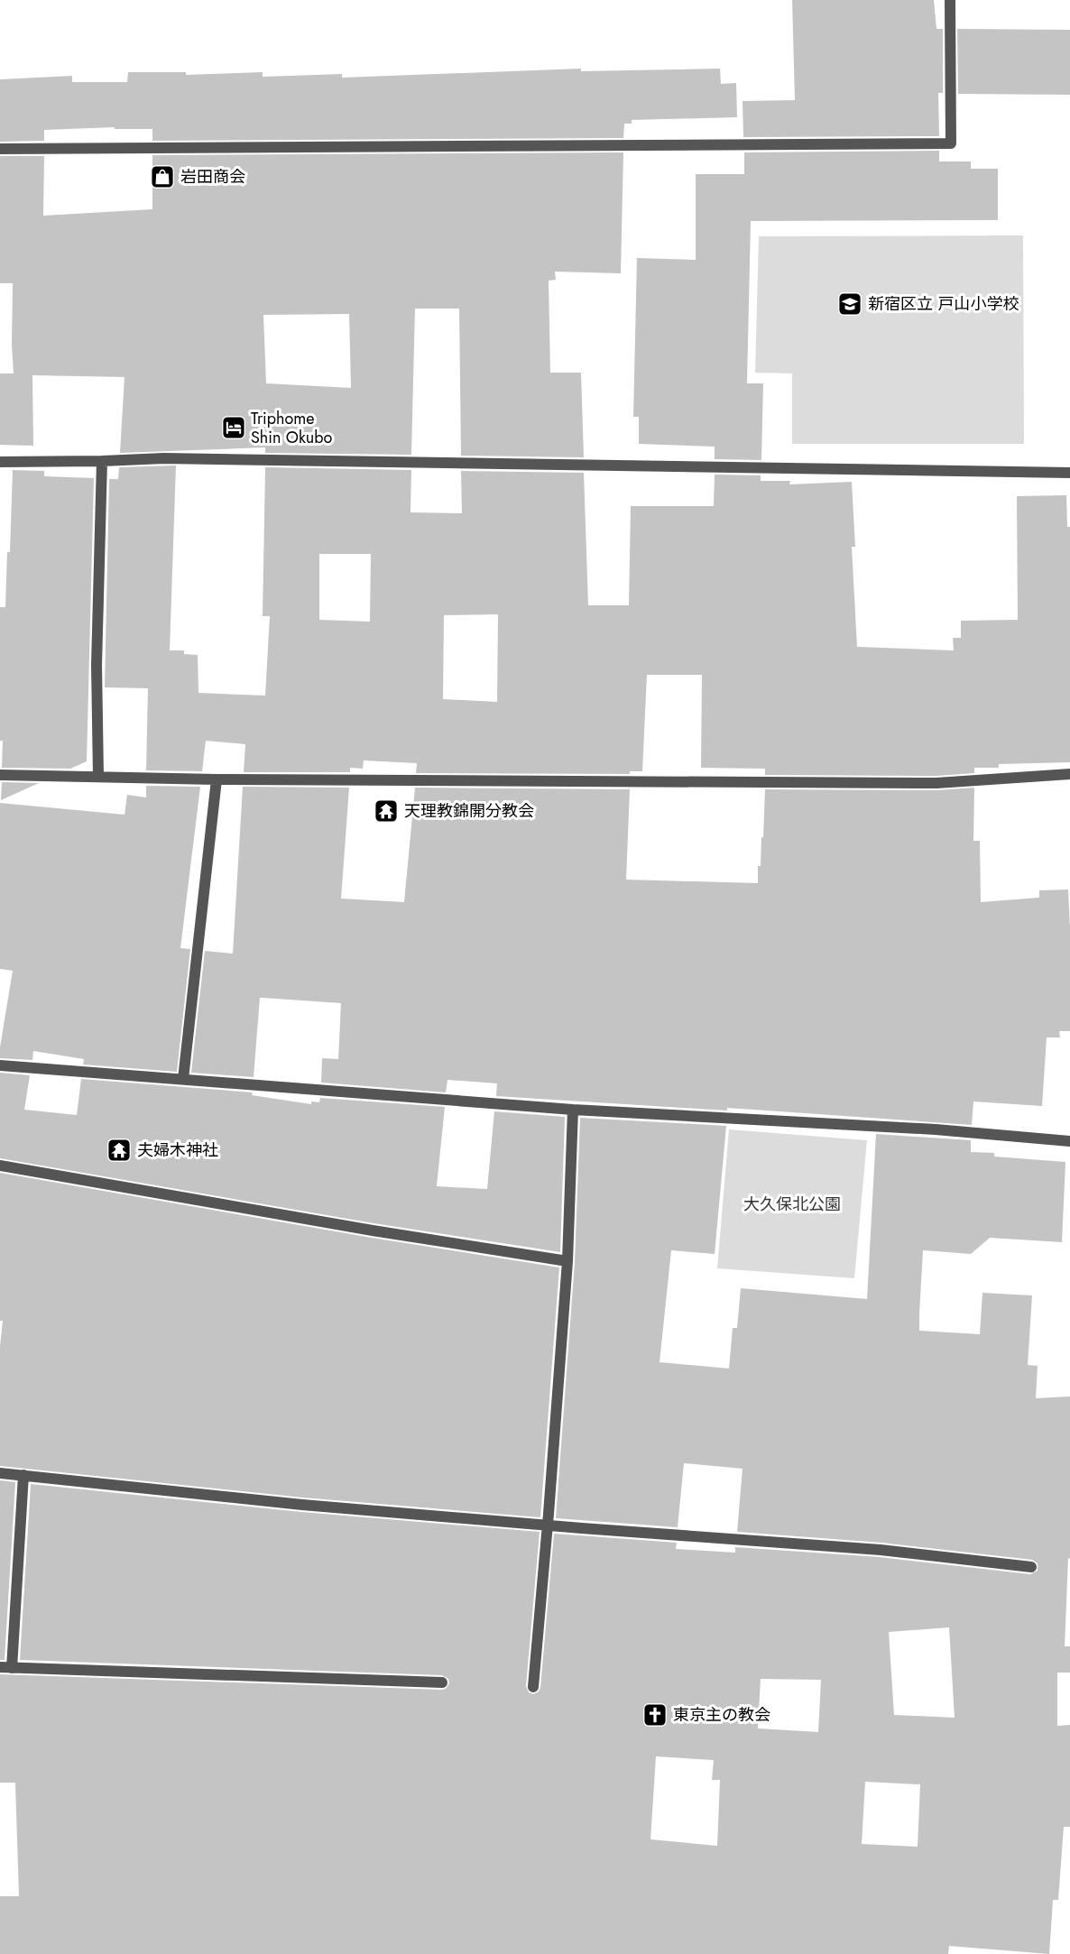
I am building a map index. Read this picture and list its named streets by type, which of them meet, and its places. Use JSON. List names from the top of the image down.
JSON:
{
  "parks": ["大久保北公園"],
  "places": {
    "shop": ["岩田商会"],
    "school or university": ["新宿区立 戸山小学校"],
    "hotel": ["Triphome Shin Okubo"],
    "temple": ["天理教錦開分教会", "夫婦木神社"],
    "church": ["東京主の教会"]
  }
}
